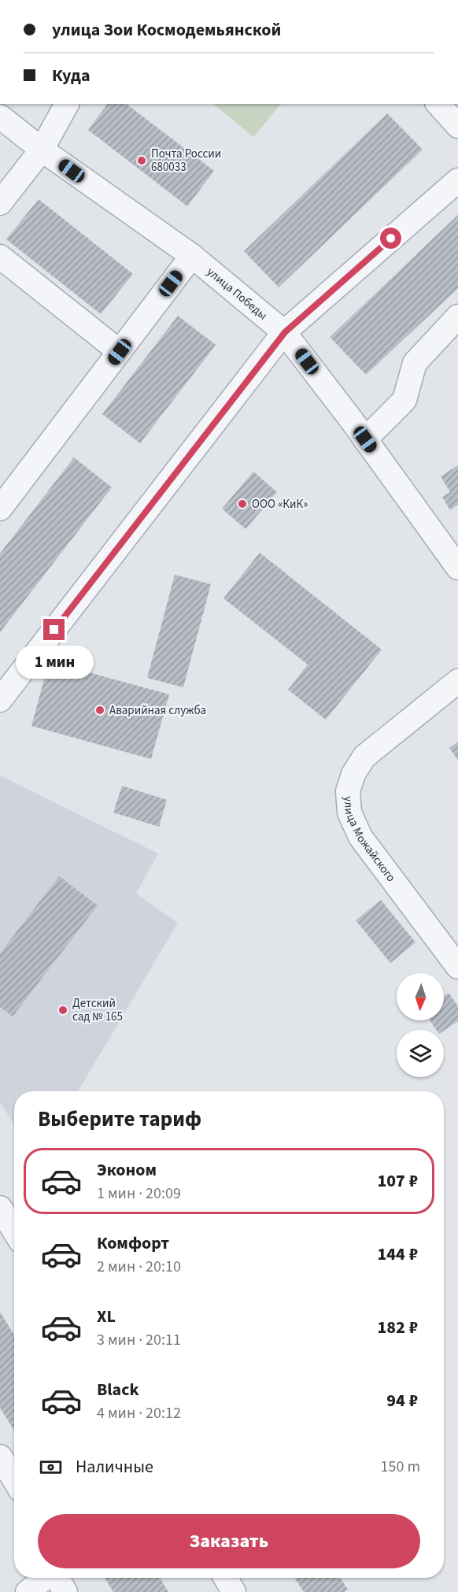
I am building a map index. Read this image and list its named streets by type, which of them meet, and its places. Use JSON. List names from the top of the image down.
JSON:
{
  "streets": {
    "street": ["улица Победы", "улица Можайского"]
  },
  "places": [
    "Почта России 680033",
    "ООО «КиК»",
    "Аварийная служба",
    "Детский сад № 165"
  ],
  "north": "bottom",
  "page": {
    "banner": ["улица Зои Космодемьянской", "Куда"],
    "bubble": "1 мин",
    "heading": "Выберите тариф",
    "list": [
      {
        "name": "Эконом",
        "note": "1 мин · 20:09",
        "value": "107 ₽"
      },
      {
        "name": "Комфорт",
        "note": "2 мин · 20:10",
        "value": "144 ₽"
      },
      {
        "name": "XL",
        "note": "3 мин · 20:11",
        "value": "182 ₽"
      },
      {
        "name": "Black",
        "note": "4 мин · 20:12",
        "value": "94 ₽"
      }
    ],
    "pay": ["Наличные", "150 m"],
    "buttons": "Заказать"
  }
}
